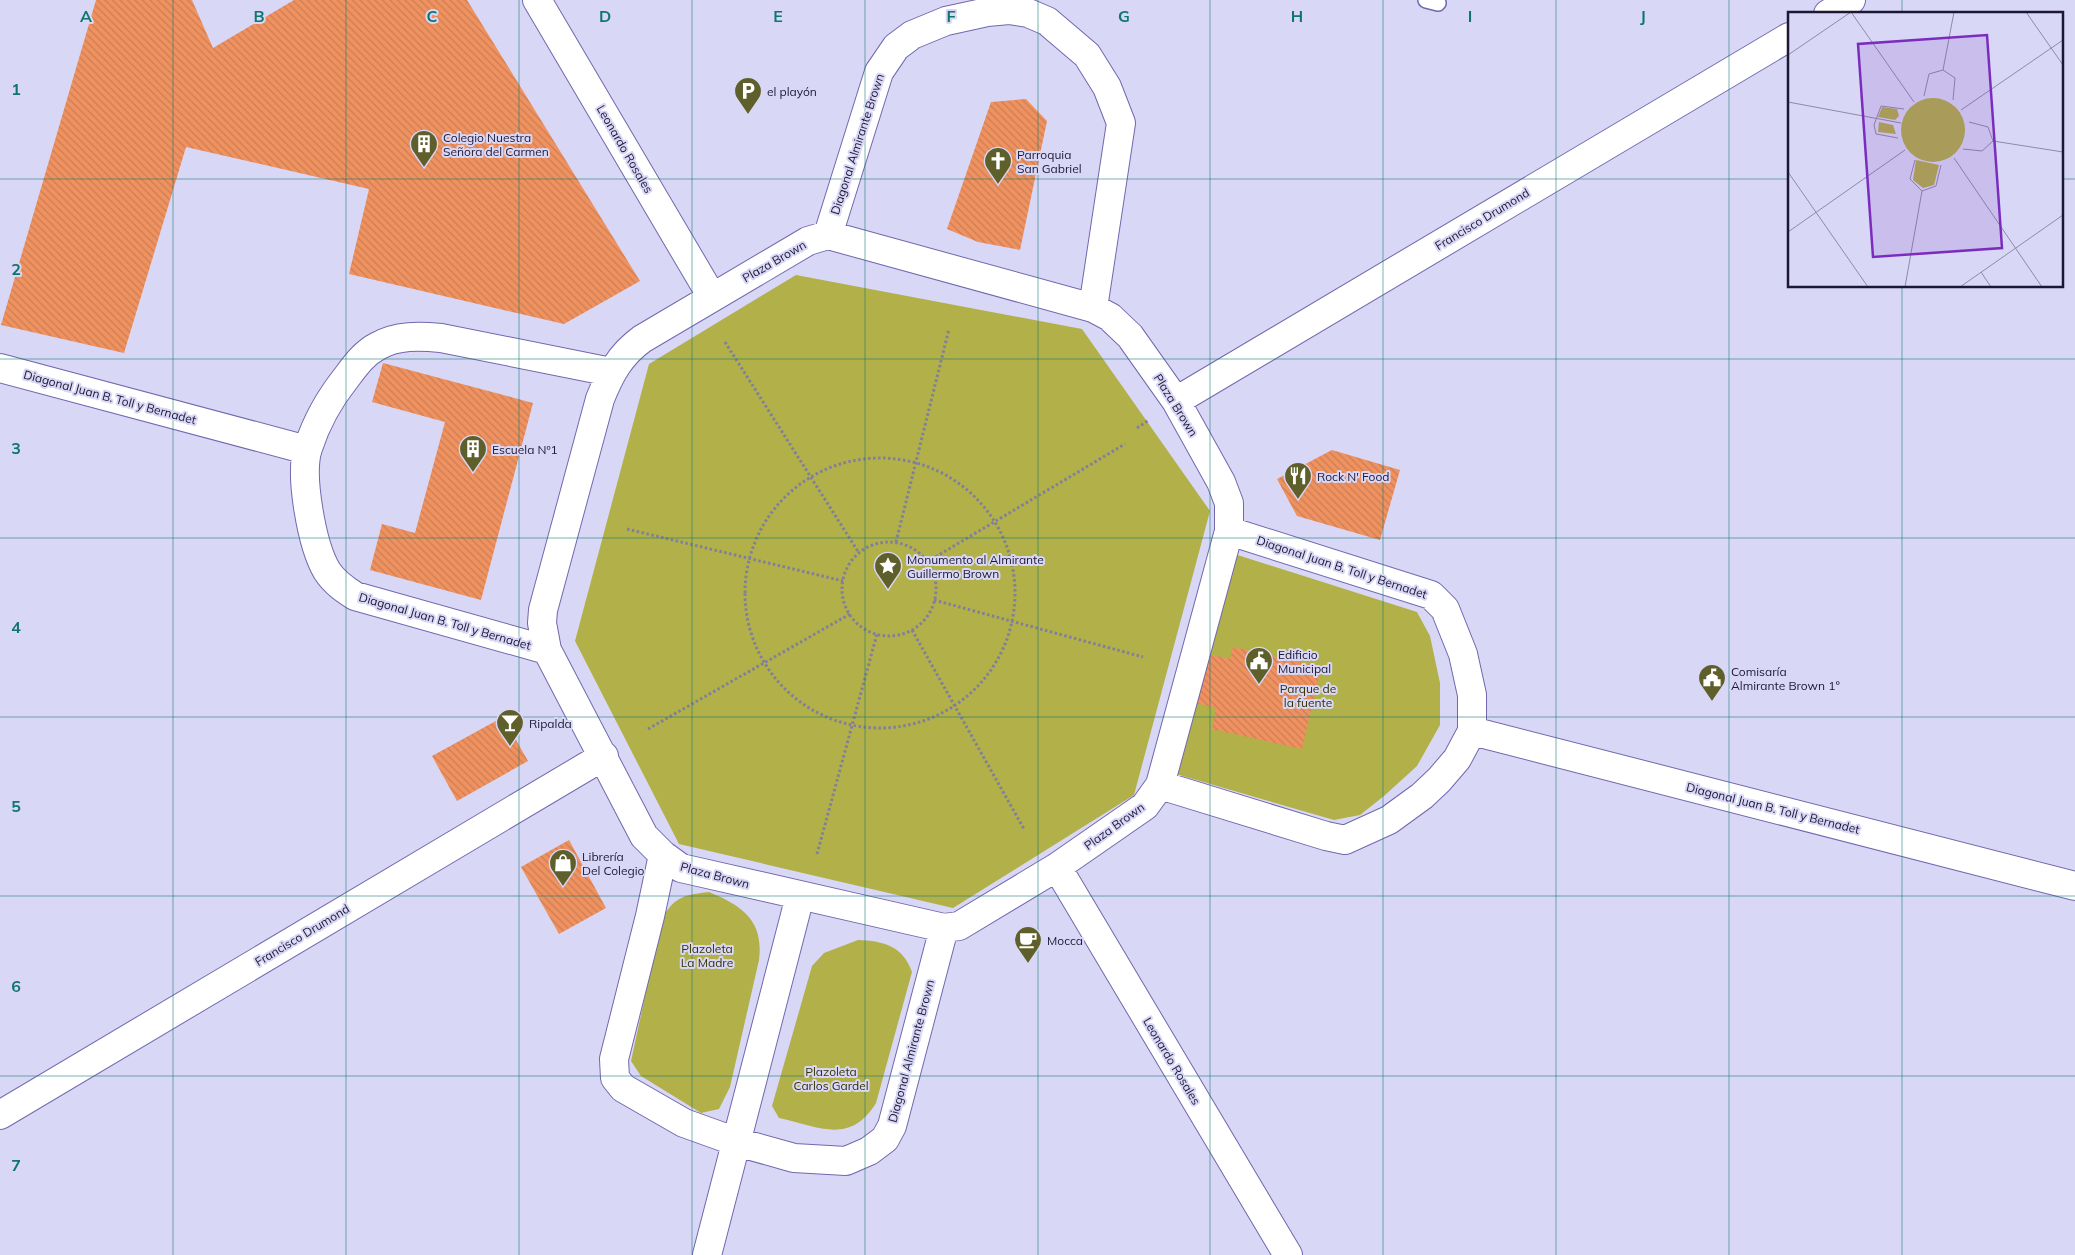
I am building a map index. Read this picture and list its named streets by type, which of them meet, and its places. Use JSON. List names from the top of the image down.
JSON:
{
  "streets": {
    "street": [
      "Diagonal Almirante Brown",
      "Leonardo Rosales",
      "Francisco Drumond",
      "Plaza Brown",
      "Diagonal Juan B. Toll y Bernadet"
    ]
  },
  "crossings": [
    ["Diagonal Almirante Brown", "Plaza Brown"],
    ["Leonardo Rosales", "Plaza Brown"],
    ["Francisco Drumond", "Plaza Brown"],
    ["Plaza Brown", "Diagonal Juan B. Toll y Bernadet"]
  ],
  "parks": ["Parque de la fuente", "Plazoleta La Madre", "Plazoleta Carlos Gardel"],
  "places": {
    "parking": ["el playón"],
    "building": ["Colegio Nuestra Señora del Carmen", "Escuela Nº1"],
    "church": ["Parroquia San Gabriel"],
    "restaurant": ["Rock N' Food"],
    "place": ["Monumento al Almirante Guillermo Brown"],
    "public building": ["Edificio Municipal", "Comisaría Almirante Brown 1°"],
    "bar": ["Ripalda"],
    "shop": ["Librería Del Colegio"],
    "cafe": ["Mocca"]
  },
  "grid": {
    "columns": [
      "A",
      "B",
      "C",
      "D",
      "E",
      "F",
      "G",
      "H",
      "I",
      "J"
    ],
    "rows": [
      "1",
      "2",
      "3",
      "4",
      "5",
      "6",
      "7"
    ]
  }
}
